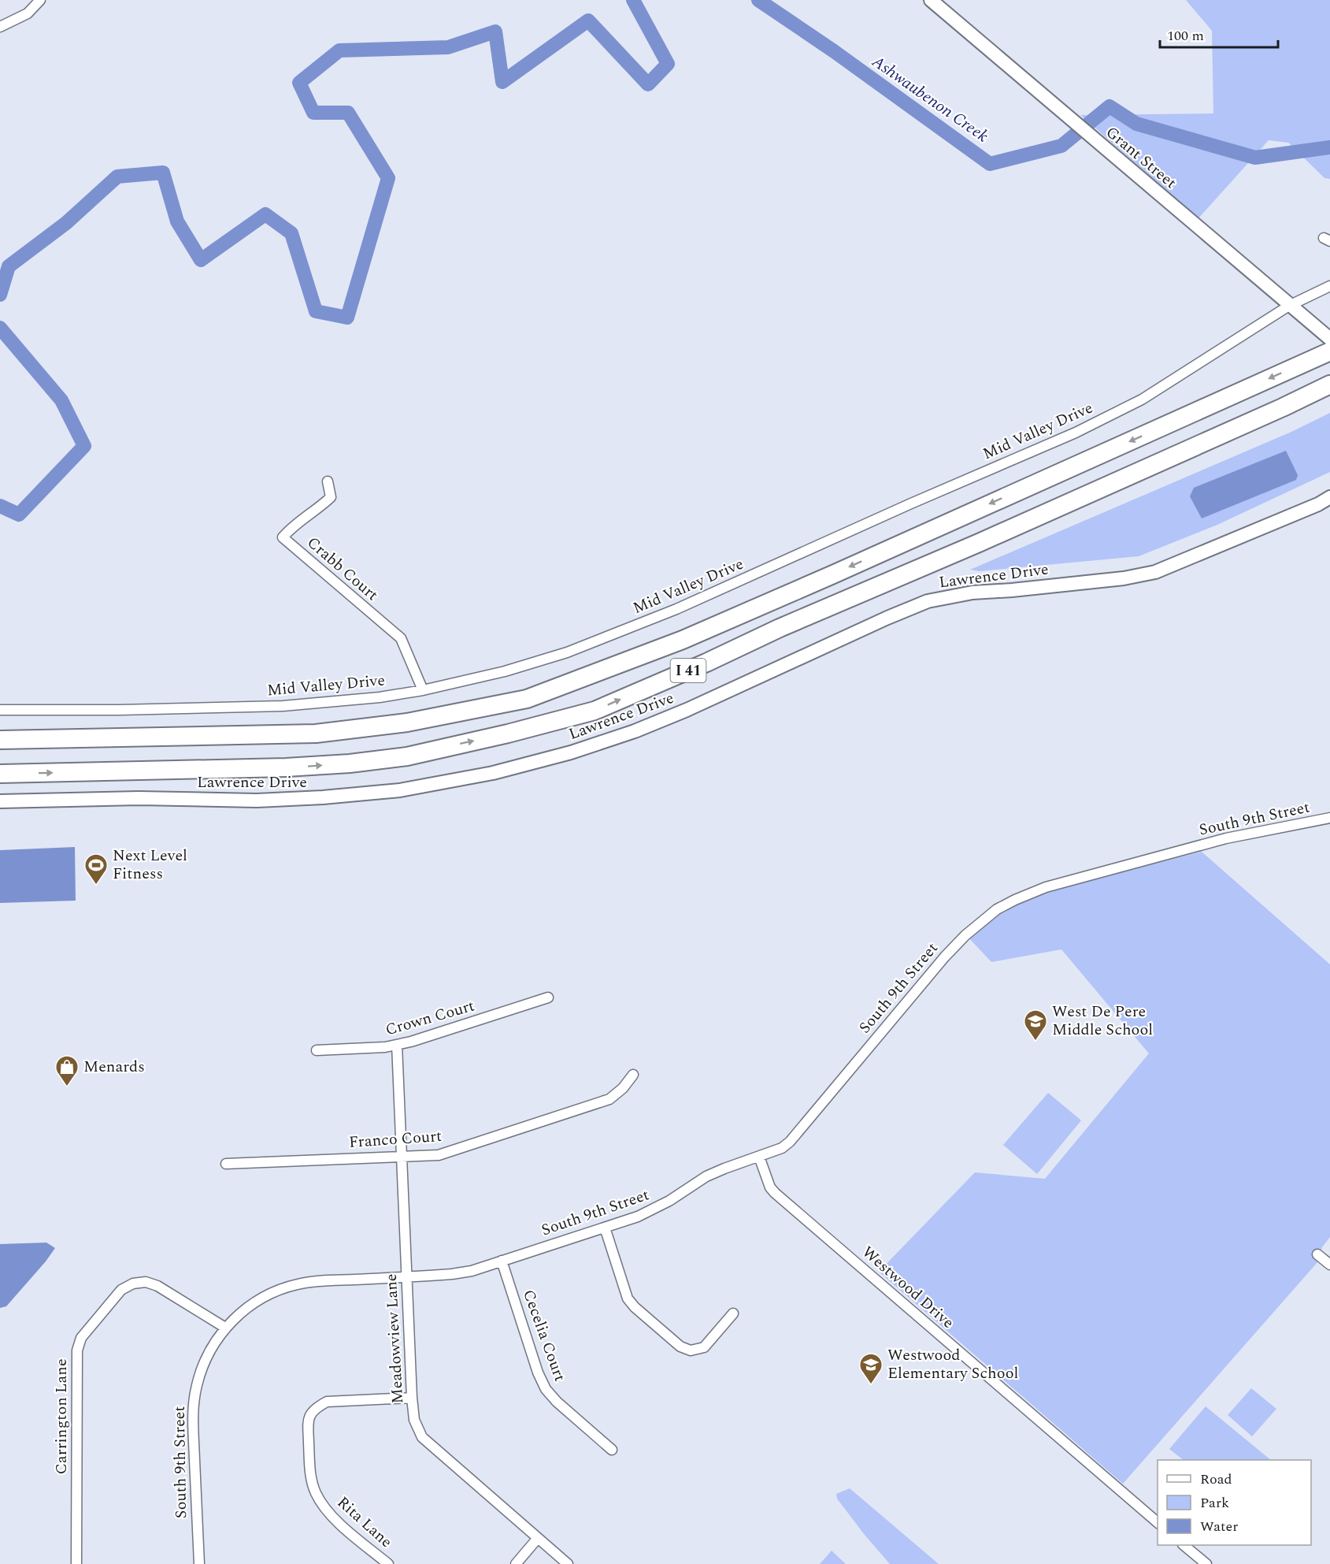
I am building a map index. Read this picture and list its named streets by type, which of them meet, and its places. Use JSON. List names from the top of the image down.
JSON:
{
  "streets": {
    "highway": ["I 41"],
    "main road": ["Grant Street", "Lawrence Drive"],
    "street": [
      "Mid Valley Drive",
      "Crabb Court",
      "South 9th Street",
      "Crown Court",
      "Franco Court",
      "Westwood Drive",
      "Cecelia Court",
      "Meadowview Lane",
      "Carrington Lane",
      "Rita Lane"
    ]
  },
  "crossings": [
    ["Grant Street", "Mid Valley Drive"],
    ["Mid Valley Drive", "Crabb Court"],
    ["South 9th Street", "Westwood Drive"],
    ["South 9th Street", "Cecelia Court"],
    ["South 9th Street", "Meadowview Lane"],
    ["South 9th Street", "Carrington Lane"],
    ["Crown Court", "Meadowview Lane"],
    ["Franco Court", "Meadowview Lane"],
    ["Meadowview Lane", "Rita Lane"]
  ],
  "water": ["Ashwaubenon Creek"],
  "places": {
    "sports": ["Next Level Fitness"],
    "school or university": ["West De Pere Middle School", "Westwood Elementary School"],
    "shop": ["Menards"]
  },
  "legend": ["Road", "Park", "Water"],
  "scale_bar": "100 m"
}
